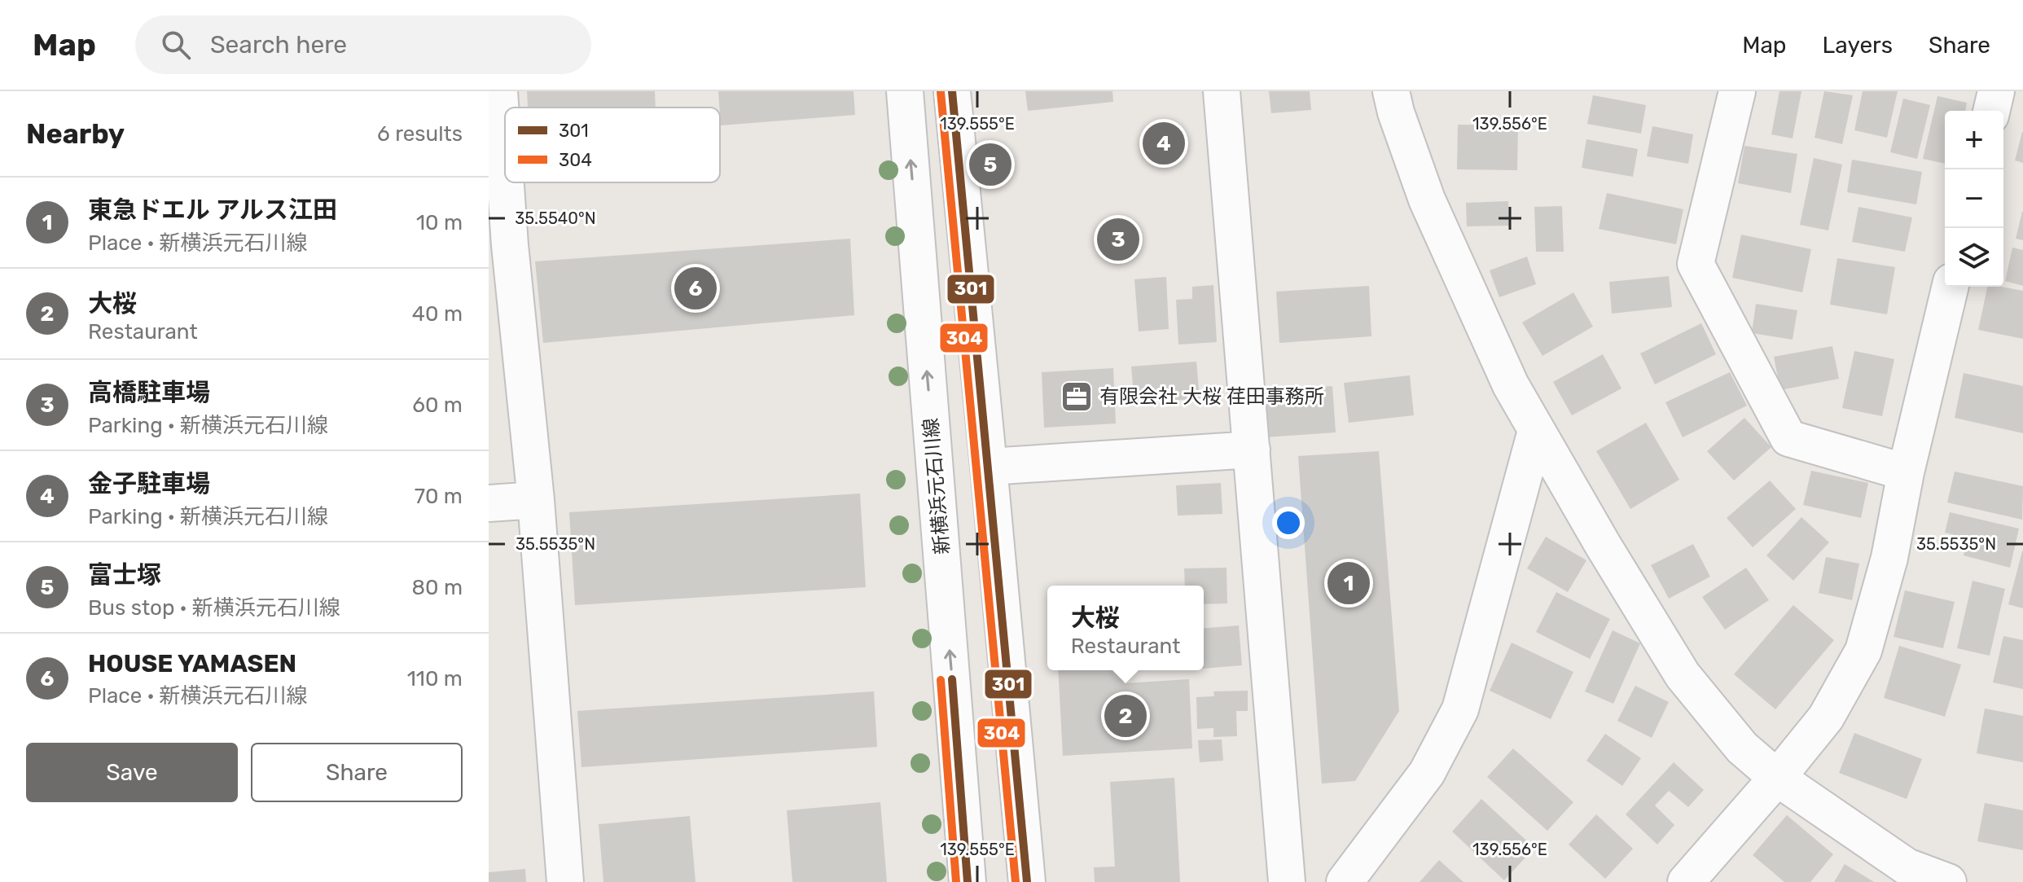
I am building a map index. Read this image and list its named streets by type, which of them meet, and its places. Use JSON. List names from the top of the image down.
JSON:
{
  "streets": {
    "street": ["新横浜元石川線"]
  },
  "places": {
    "office": ["有限会社 大桜 荏田事務所"]
  },
  "lines": ["transit line 301", "transit line 304"],
  "legend": ["301", "304"],
  "page": {
    "header": "Map",
    "search": "Search here",
    "nav": ["Map", "Layers", "Share"],
    "heading": ["Nearby", "6 results"],
    "map_buttons": ["+", "−"],
    "pins": [
      "4",
      "5",
      "3",
      "6",
      "1",
      "2"
    ],
    "list": [
      {
        "mark": "1",
        "name": "東急ドエル アルス江田",
        "note": "Place · 新横浜元石川線",
        "value": "10 m"
      },
      {
        "mark": "2",
        "name": "大桜",
        "note": "Restaurant",
        "value": "40 m"
      },
      {
        "mark": "3",
        "name": "高橋駐車場",
        "note": "Parking · 新横浜元石川線",
        "value": "60 m"
      },
      {
        "mark": "4",
        "name": "金子駐車場",
        "note": "Parking · 新横浜元石川線",
        "value": "70 m"
      },
      {
        "mark": "5",
        "name": "富士塚",
        "note": "Bus stop · 新横浜元石川線",
        "value": "80 m"
      },
      {
        "mark": "6",
        "name": "HOUSE YAMASEN",
        "note": "Place · 新横浜元石川線",
        "value": "110 m"
      }
    ],
    "popup": ["大桜", "Restaurant"],
    "buttons": ["Save", "Share"]
  },
  "coordinates": [
    "139.555°E",
    "139.556°E",
    "35.5540°N",
    "35.5535°N"
  ]
}
